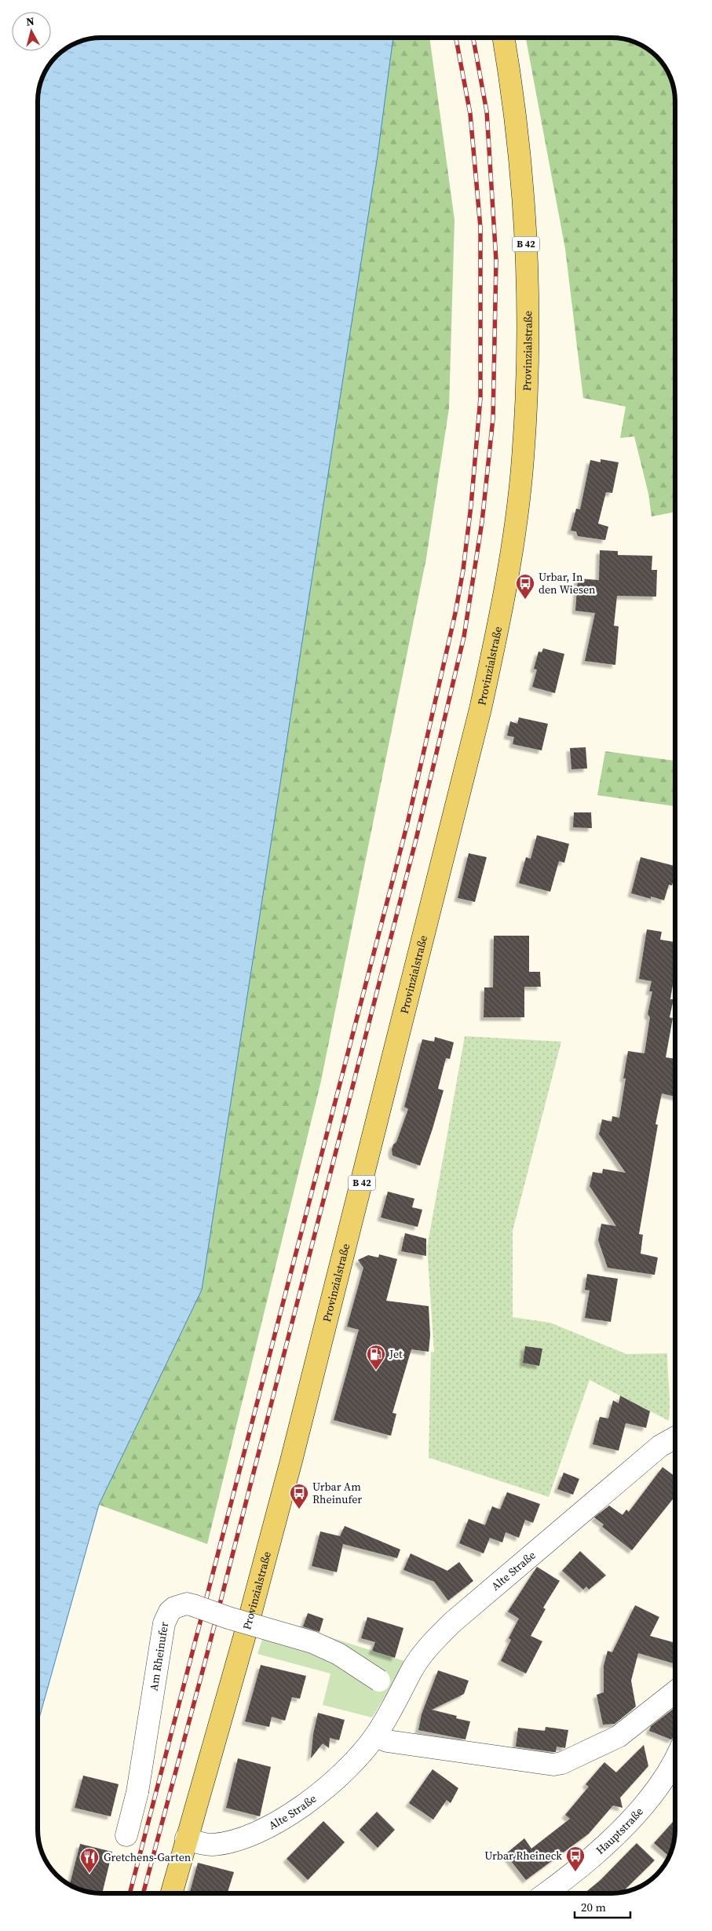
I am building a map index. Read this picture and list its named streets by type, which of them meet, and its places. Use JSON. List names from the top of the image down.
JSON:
{
  "streets": {
    "main road": ["B 42", "Provinzialstraße"],
    "street": ["Alte Straße", "Am Rheinufer", "Hauptstraße"]
  },
  "crossings": [
    ["Provinzialstraße", "Alte Straße"],
    ["Alte Straße", "Am Rheinufer"]
  ],
  "places": {
    "bus stop": ["Urbar, In den Wiesen", "Urbar Am Rheinufer", "Urbar Rheineck"],
    "fuel station": ["Jet"],
    "restaurant": ["Gretchens-Garten"]
  },
  "scale_bar": "20 m",
  "north": "top"
}
